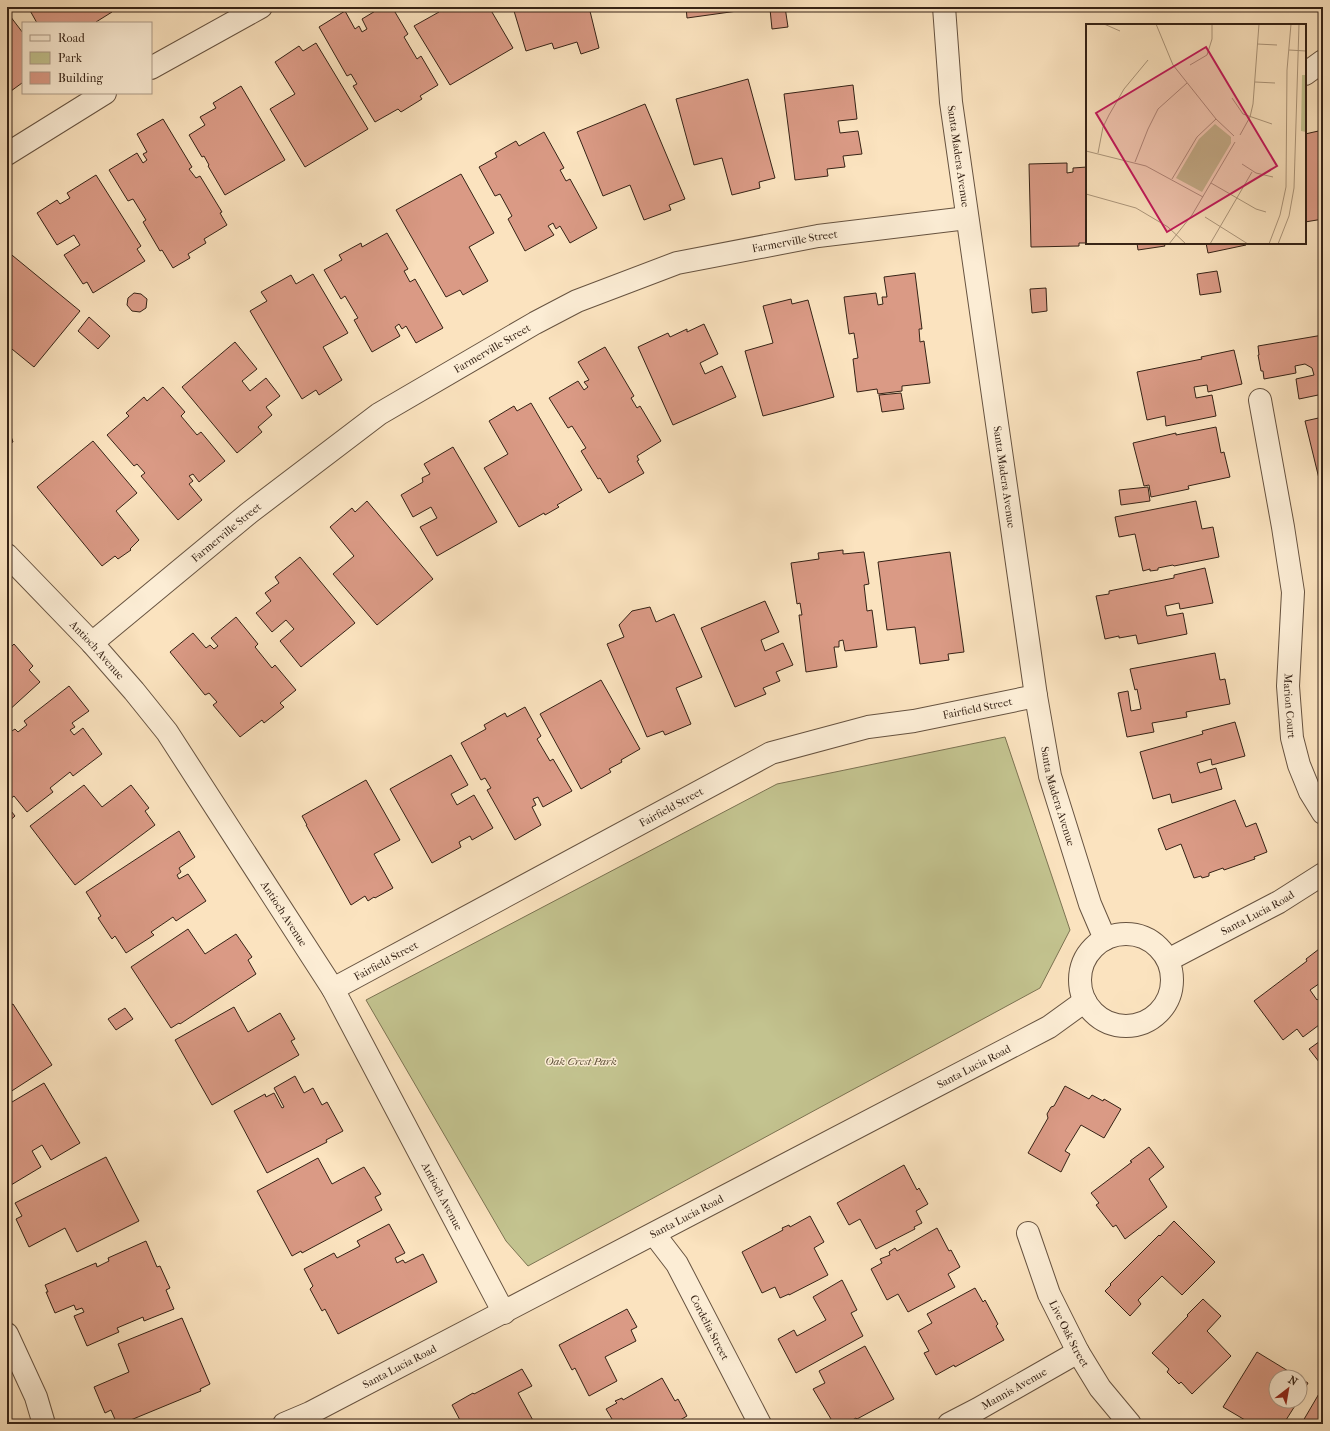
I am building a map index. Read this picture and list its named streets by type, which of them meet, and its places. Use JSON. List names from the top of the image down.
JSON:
{
  "streets": {
    "street": [
      "Santa Madera Avenue",
      "Farmerville Street",
      "Antioch Avenue",
      "Marion Court",
      "Fairfield Street",
      "Santa Lucia Road",
      "Cordelia Street",
      "Live Oak Street",
      "Mannis Avenue"
    ]
  },
  "crossings": [
    ["Santa Madera Avenue", "Farmerville Street"],
    ["Santa Madera Avenue", "Fairfield Street"],
    ["Santa Madera Avenue", "Santa Lucia Road"],
    ["Farmerville Street", "Antioch Avenue"],
    ["Antioch Avenue", "Fairfield Street"],
    ["Antioch Avenue", "Santa Lucia Road"],
    ["Santa Lucia Road", "Cordelia Street"],
    ["Live Oak Street", "Mannis Avenue"]
  ],
  "parks": ["Oak Crest Park"],
  "legend": ["Road", "Park", "Building"],
  "north": "top right"
}
